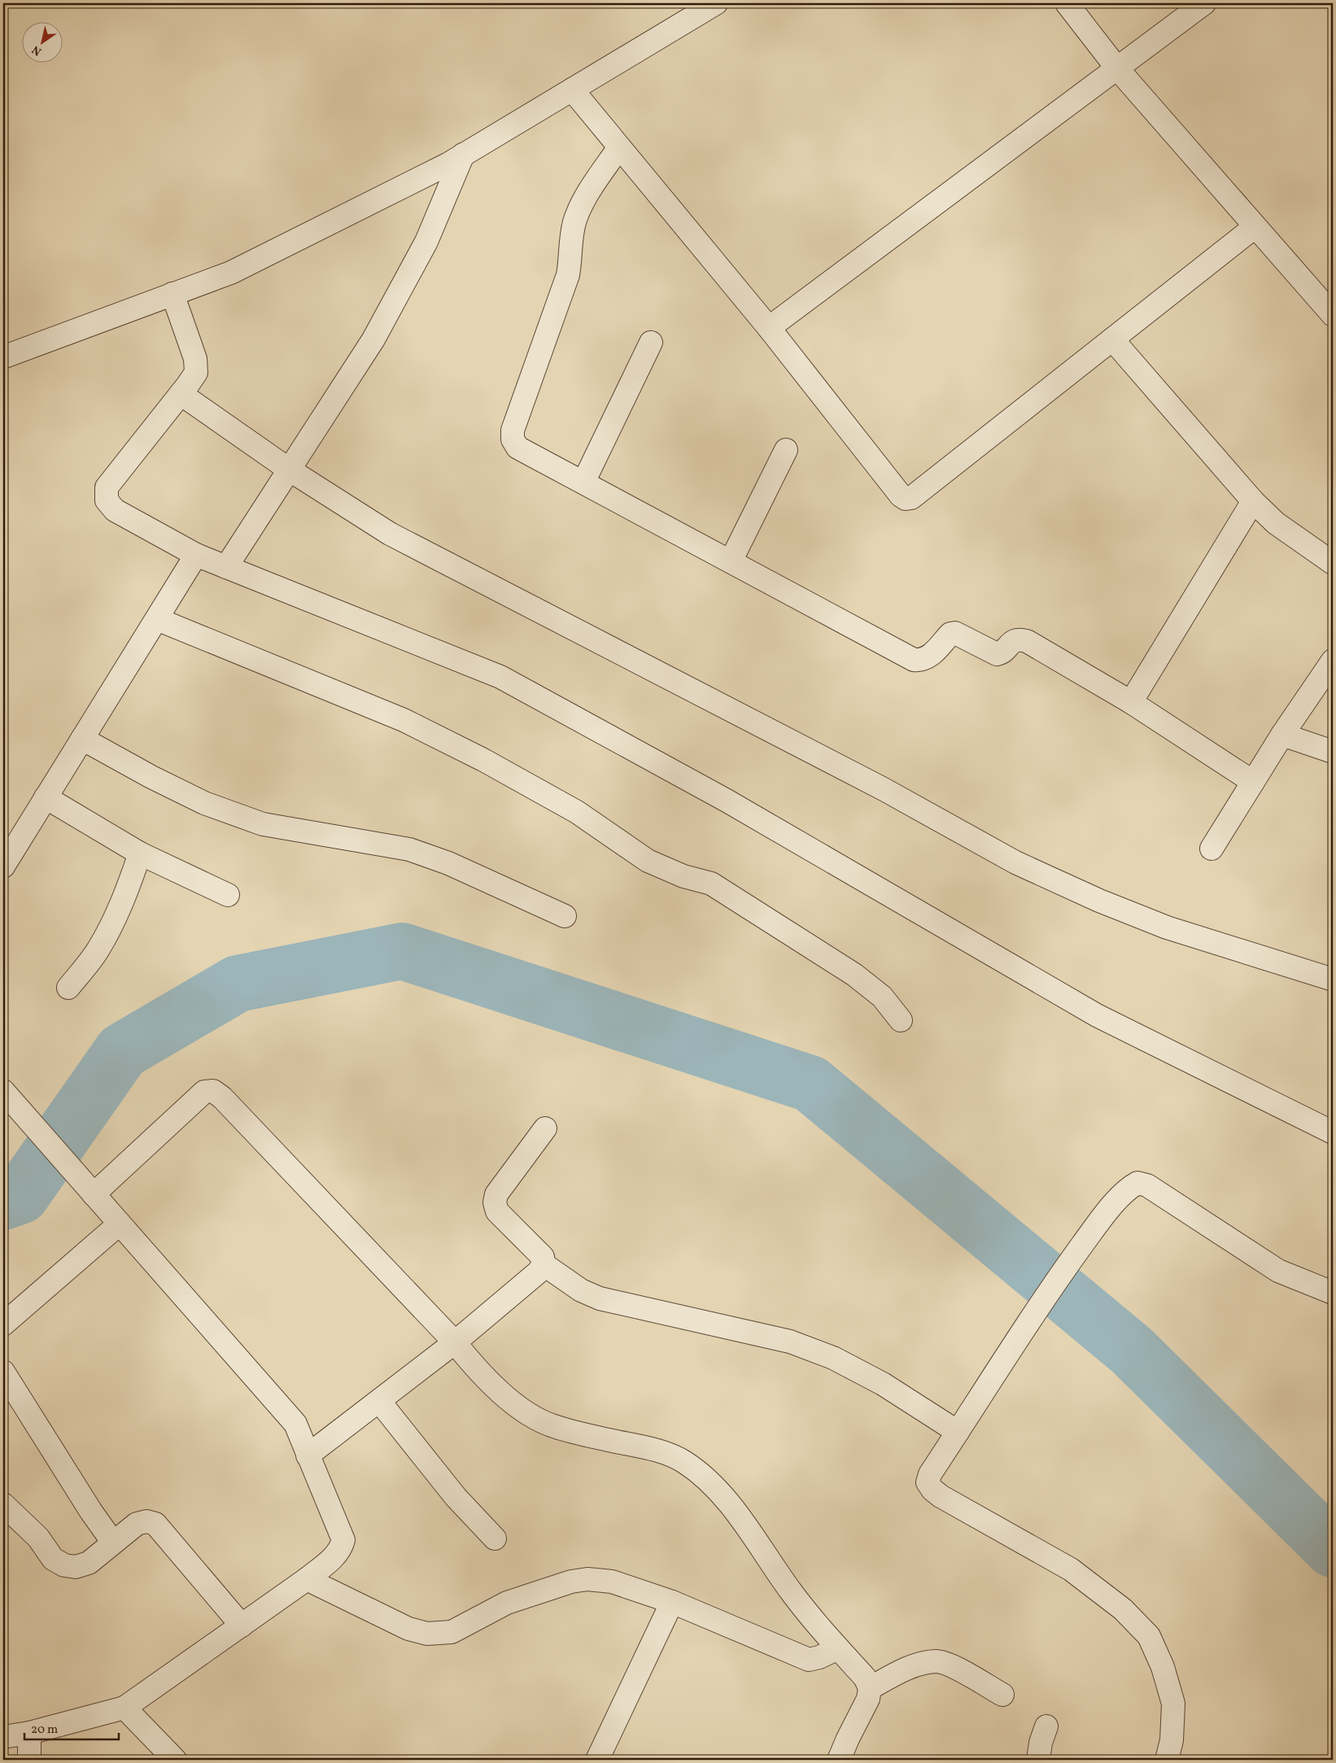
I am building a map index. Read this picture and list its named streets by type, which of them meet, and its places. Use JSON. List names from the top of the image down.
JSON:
{
  "scale_bar": "20 m",
  "north": "bottom left"
}
